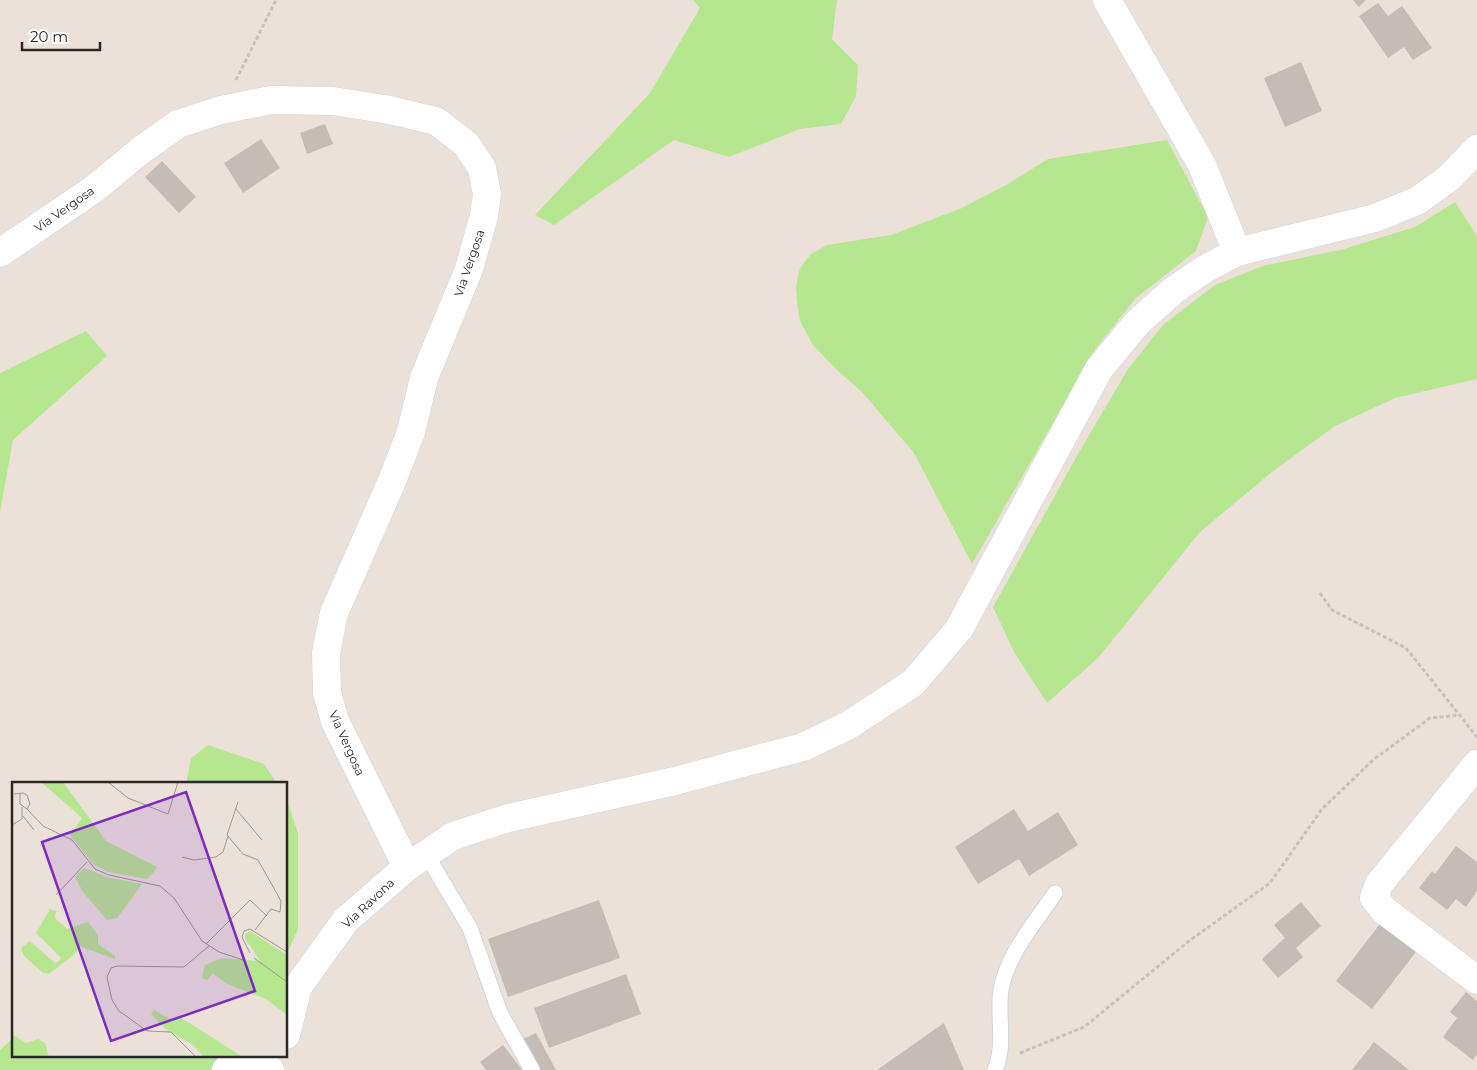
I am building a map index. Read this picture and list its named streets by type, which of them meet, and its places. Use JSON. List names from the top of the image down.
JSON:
{
  "streets": {
    "street": ["Via Vergosa", "Via Ravona"]
  },
  "crossings": [
    ["Via Vergosa", "Via Ravona"]
  ],
  "scale_bar": "20 m"
}
